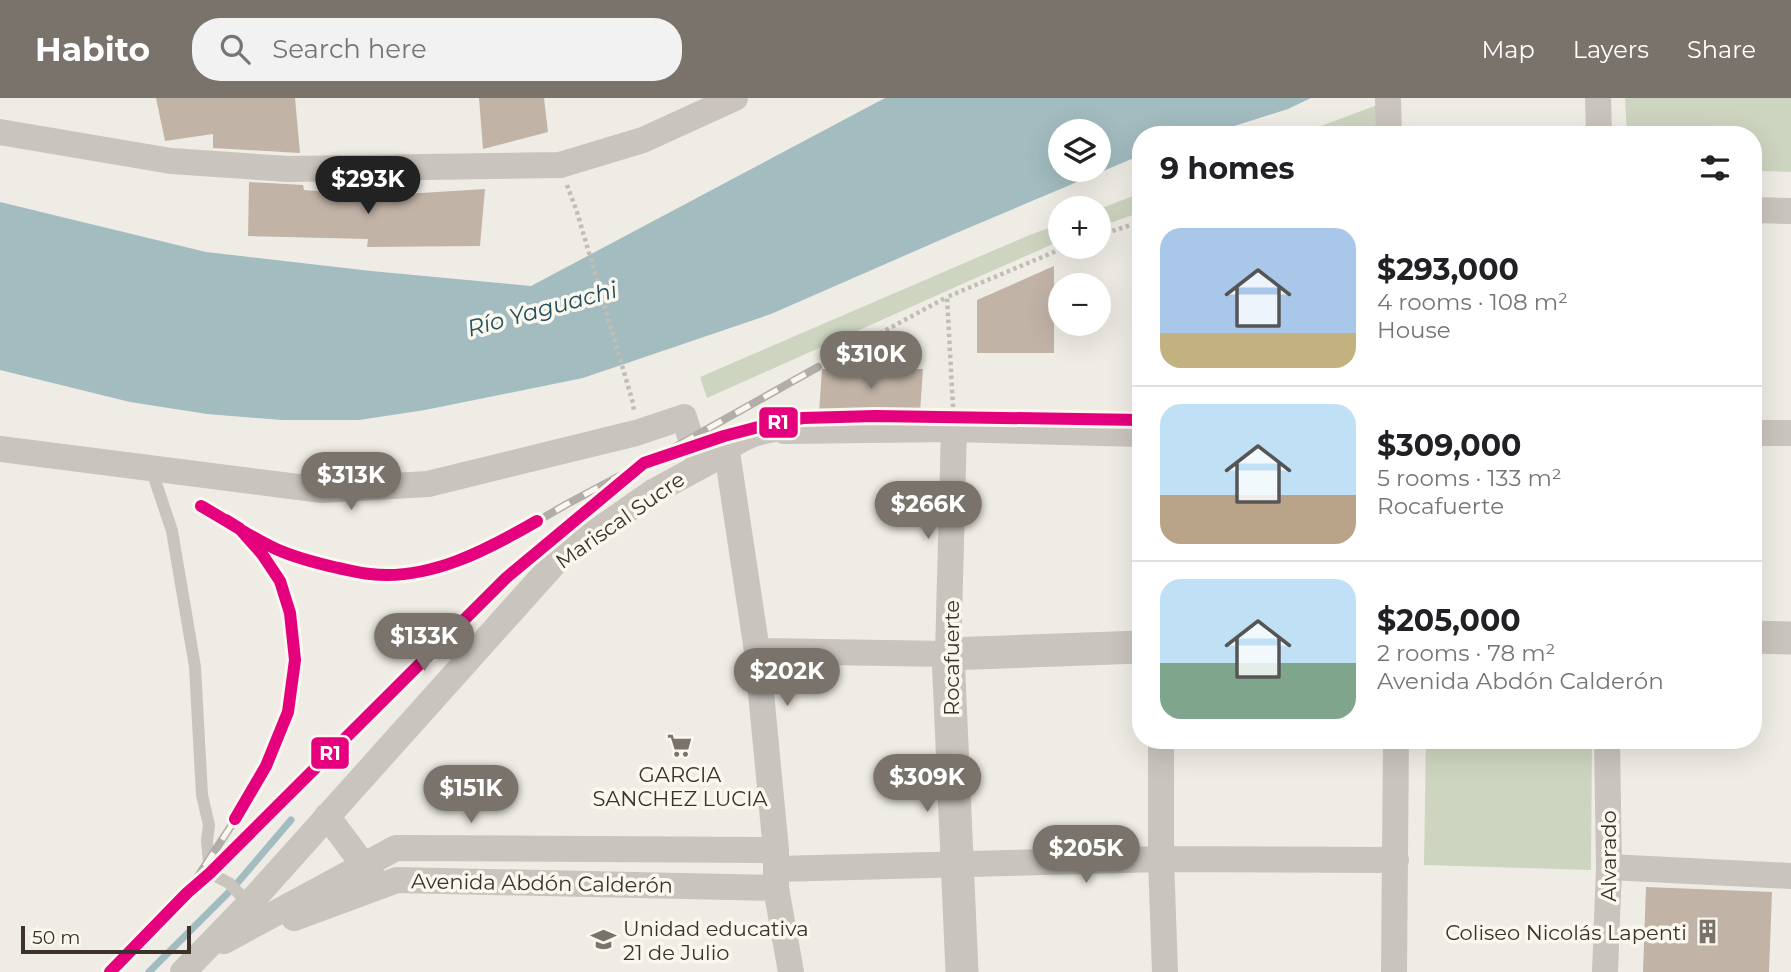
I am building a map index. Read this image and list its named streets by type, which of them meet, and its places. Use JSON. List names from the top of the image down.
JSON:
{
  "streets": {
    "street": [
      "Mariscal Sucre",
      "Rocafuerte",
      "Alvarado",
      "Avenida Abdón Calderón"
    ]
  },
  "crossings": [
    ["Mariscal Sucre", "Rocafuerte"],
    ["Mariscal Sucre", "Avenida Abdón Calderón"],
    ["Rocafuerte", "Avenida Abdón Calderón"]
  ],
  "water": ["Río Yaguachi"],
  "places": {
    "supermarket": ["GARCIA SANCHEZ LUCIA"],
    "building": ["Coliseo Nicolás Lapenti"],
    "school or university": ["Unidad educativa 21 de Julio"]
  },
  "lines": ["transit line R1"],
  "scale_bar": "50 m",
  "page": {
    "header": "Habito",
    "search": "Search here",
    "nav": ["Map", "Layers", "Share"],
    "map_buttons": ["+", "−"],
    "heading": "9 homes",
    "price": [
      "$293K",
      "$310K",
      "$313K",
      "$266K",
      "$133K",
      "$202K",
      "$309K",
      "$151K",
      "$205K"
    ],
    "list": [
      {
        "name": "$293,000",
        "note": "4 rooms · 108 m² · House"
      },
      {
        "name": "$309,000",
        "note": "5 rooms · 133 m² · Rocafuerte"
      },
      {
        "name": "$205,000",
        "note": "2 rooms · 78 m² · Avenida Abdón Calderón"
      }
    ],
    "scale": "50 m"
  }
}
